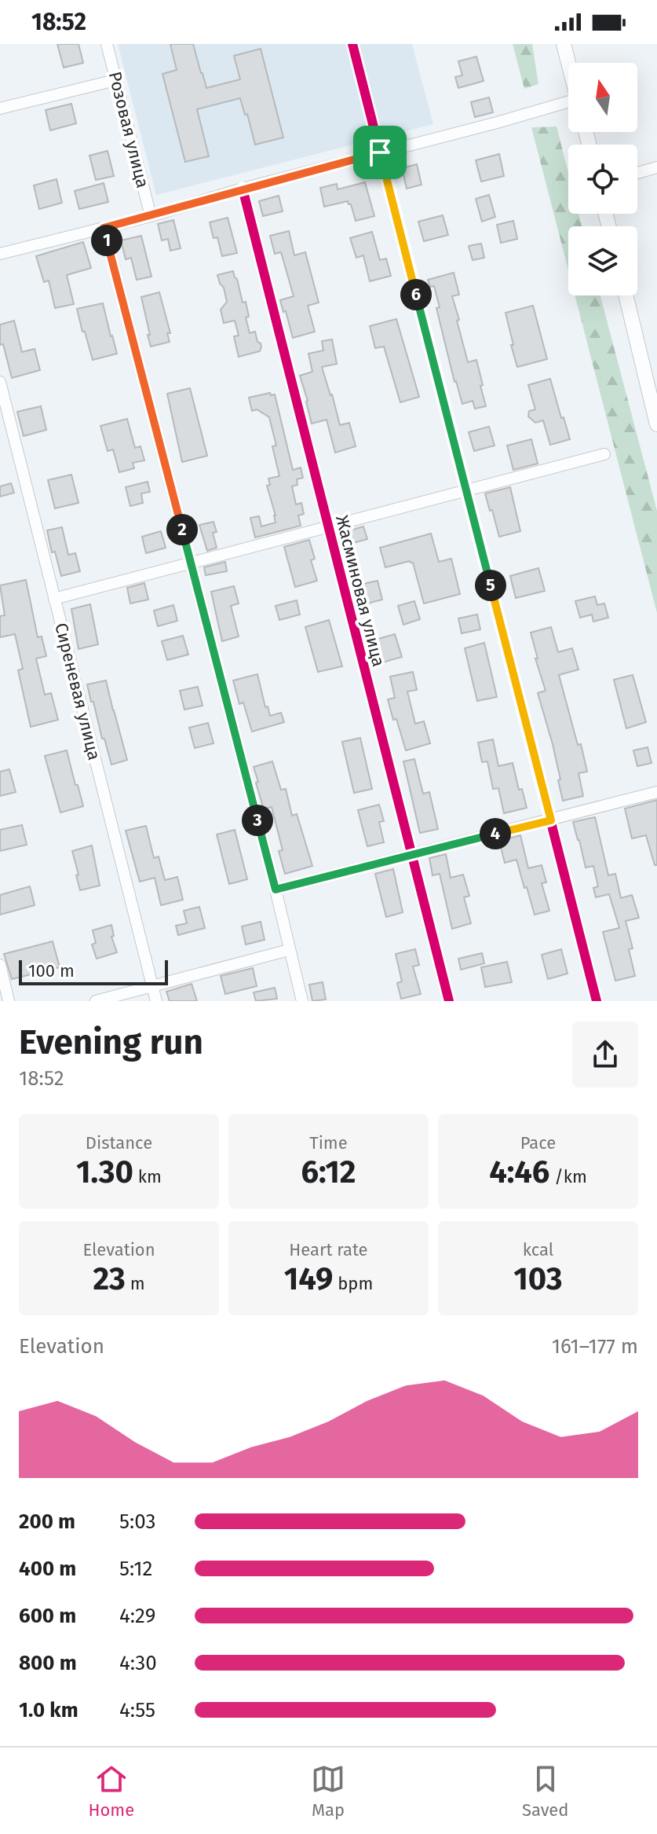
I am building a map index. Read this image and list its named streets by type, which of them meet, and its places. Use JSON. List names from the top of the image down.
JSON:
{
  "streets": {
    "street": ["Розовая улица", "Жасминовая улица", "Сиреневая улица"]
  },
  "scale_bar": "100 m",
  "north": "top",
  "page": {
    "status": "18:52",
    "pins": [
      "1",
      "6",
      "2",
      "5",
      "3",
      "4"
    ],
    "scale": "100 m",
    "heading": ["Evening run", "18:52"],
    "stats": [
      ["Distance", "1.30 km"],
      ["Time", "6:12"],
      ["Pace", "4:46 /km"],
      ["Elevation", "23 m"],
      ["Heart rate", "149 bpm"],
      ["kcal", "103"]
    ],
    "chart": ["Elevation", "161–177 m"],
    "list": [
      {
        "name": "200 m",
        "note": "5:03"
      },
      {
        "name": "400 m",
        "note": "5:12"
      },
      {
        "name": "600 m",
        "note": "4:29"
      },
      {
        "name": "800 m",
        "note": "4:30"
      },
      {
        "name": "1.0 km",
        "note": "4:55"
      }
    ],
    "tabs": ["Home", "Map", "Saved"]
  }
}
